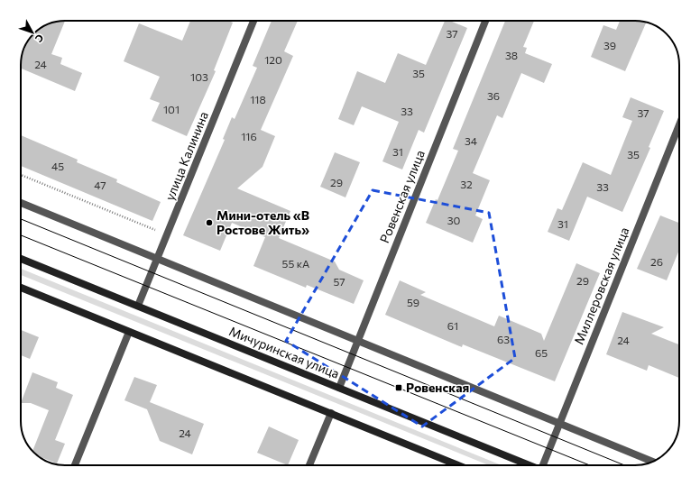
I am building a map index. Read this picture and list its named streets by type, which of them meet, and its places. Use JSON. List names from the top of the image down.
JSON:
{
  "streets": {
    "main road": ["Мичуринская улица"],
    "street": ["улица Калинина", "Ровенская улица", "Миллеровская улица"]
  },
  "crossings": [
    ["улица Калинина", "Мичуринская улица"],
    ["Ровенская улица", "Мичуринская улица"]
  ],
  "places": {
    "other": ["Мини-отель «В Ростове Жить»"],
    "transit": ["Ровенская"]
  },
  "house_numbers": [
    "37",
    "39",
    "38",
    "120",
    "24",
    "35",
    "103",
    "36",
    "118",
    "101",
    "33",
    "37",
    "116",
    "34",
    "31",
    "35",
    "45",
    "29",
    "32",
    "47",
    "33",
    "30",
    "31",
    "26",
    "55 кА",
    "29",
    "57",
    "59",
    "61",
    "63",
    "24",
    "65",
    "24"
  ],
  "north": "bottom right"
}
